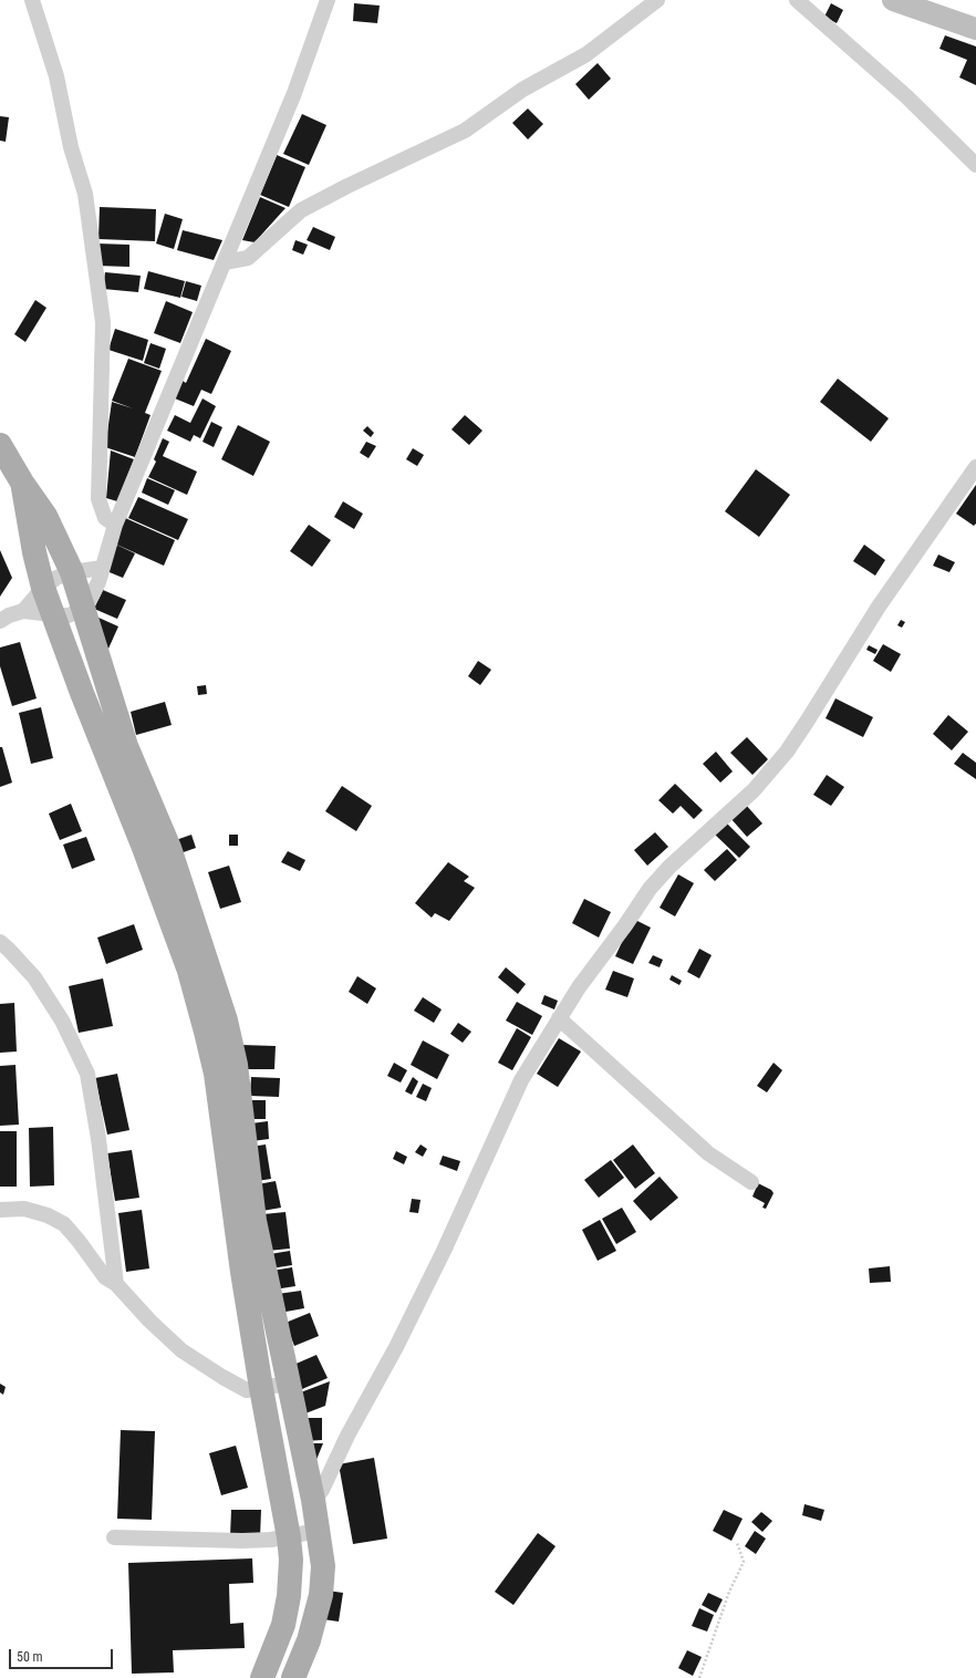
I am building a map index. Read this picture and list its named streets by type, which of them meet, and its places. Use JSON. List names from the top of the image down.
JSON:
{
  "scale_bar": "50 m"
}
